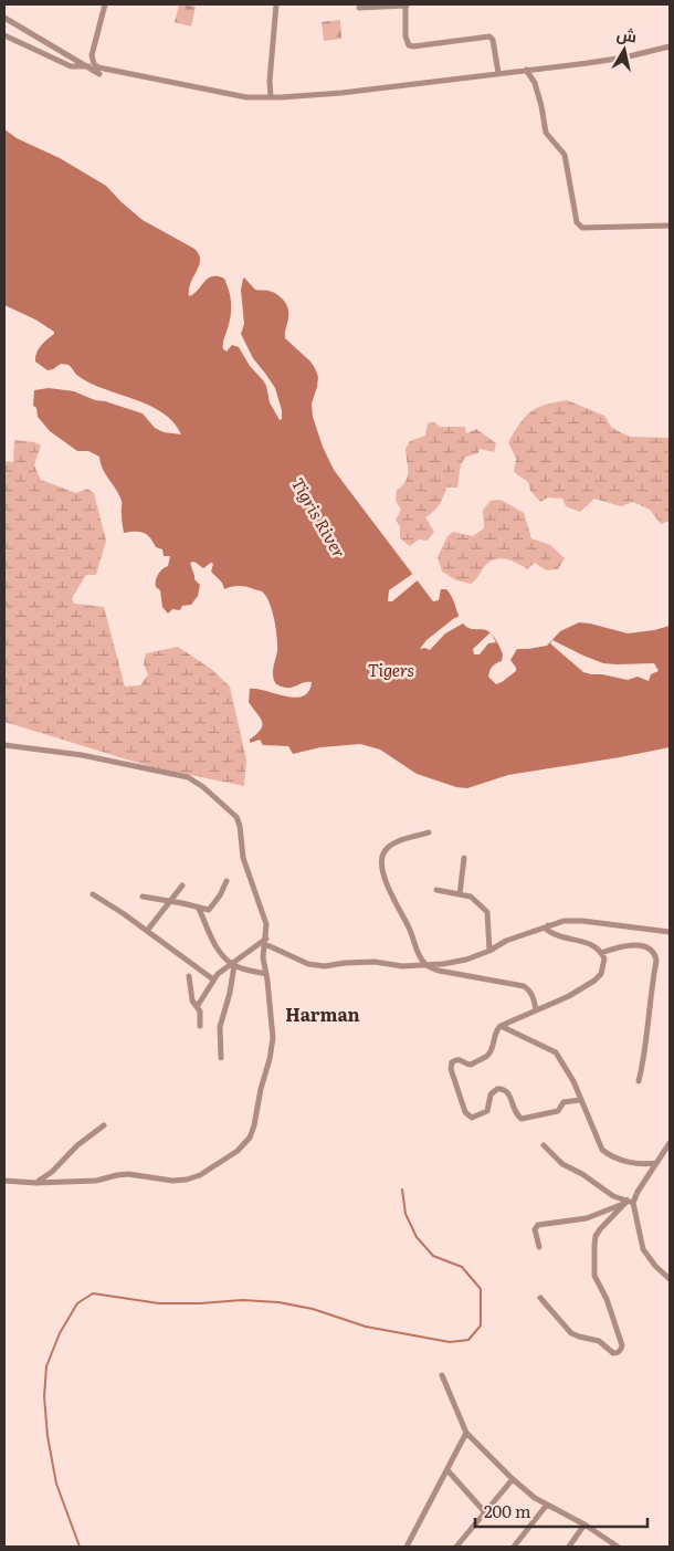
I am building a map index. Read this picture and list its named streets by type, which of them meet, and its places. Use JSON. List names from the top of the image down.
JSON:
{
  "districts": ["Harman"],
  "water": ["Tigris River", "Tigers"],
  "scale_bar": "200 m",
  "north": "top"
}
